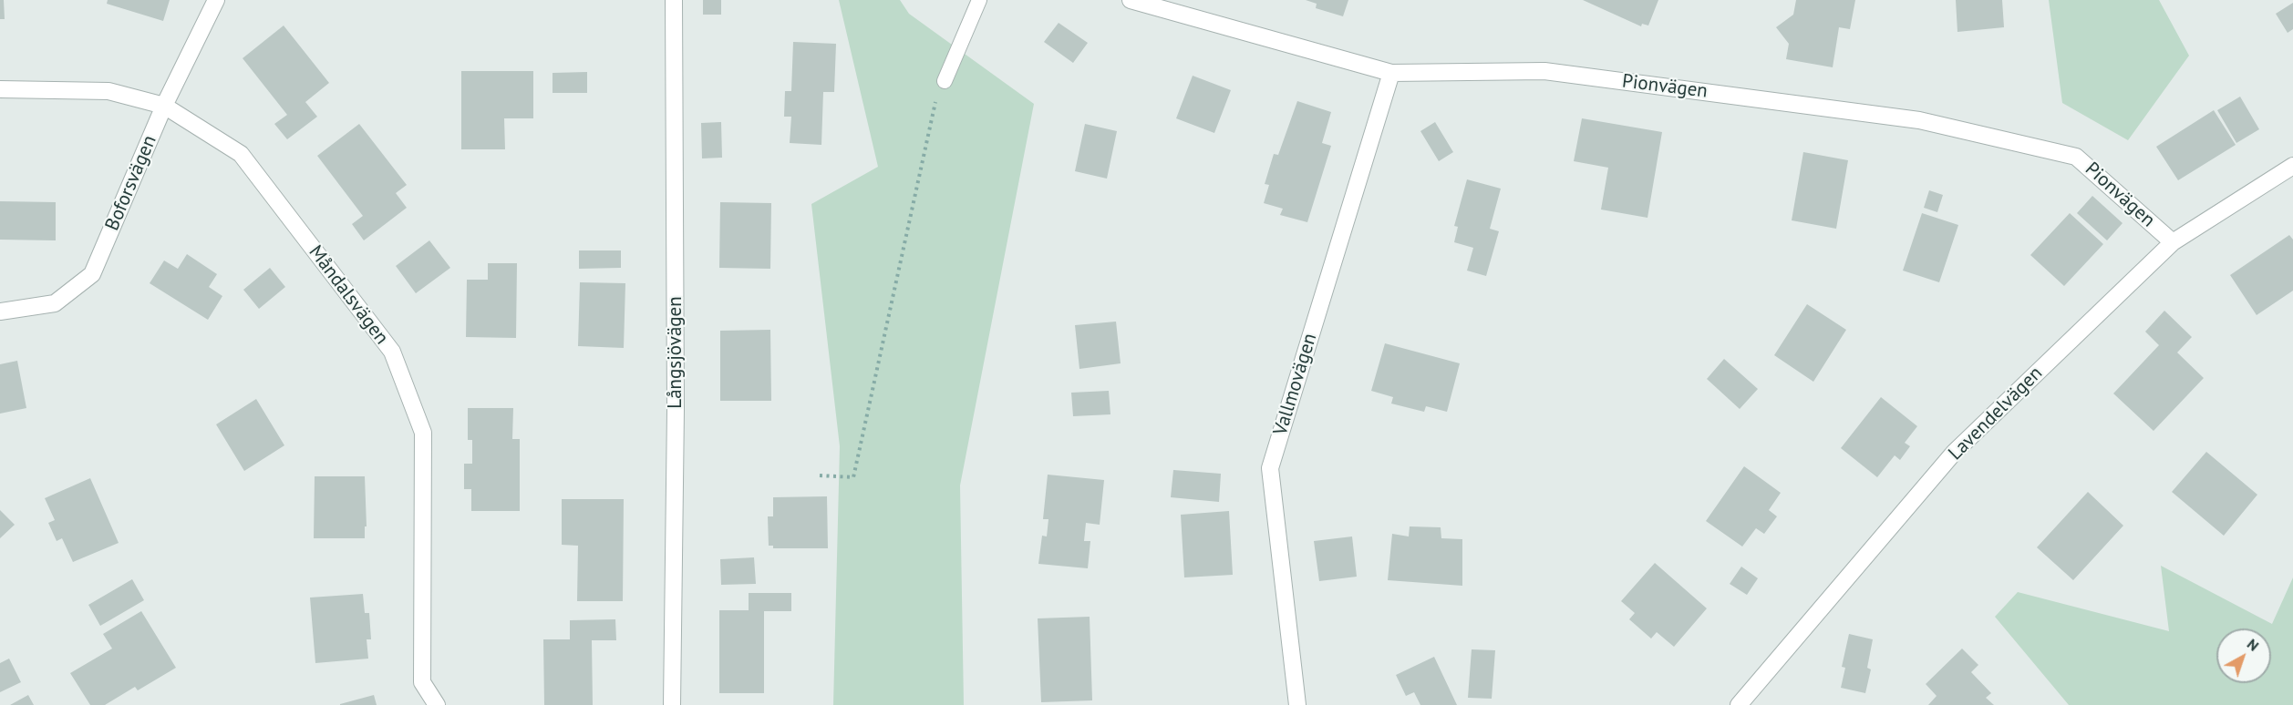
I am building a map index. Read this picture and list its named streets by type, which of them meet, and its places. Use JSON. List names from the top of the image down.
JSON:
{
  "streets": {
    "street": [
      "Pionvägen",
      "Boforsvägen",
      "Måndalsvägen",
      "Långsjövägen",
      "Vallmovägen",
      "Lavendelvägen"
    ]
  },
  "crossings": [
    ["Pionvägen", "Vallmovägen"],
    ["Pionvägen", "Lavendelvägen"],
    ["Boforsvägen", "Måndalsvägen"]
  ],
  "north": "top right"
}
